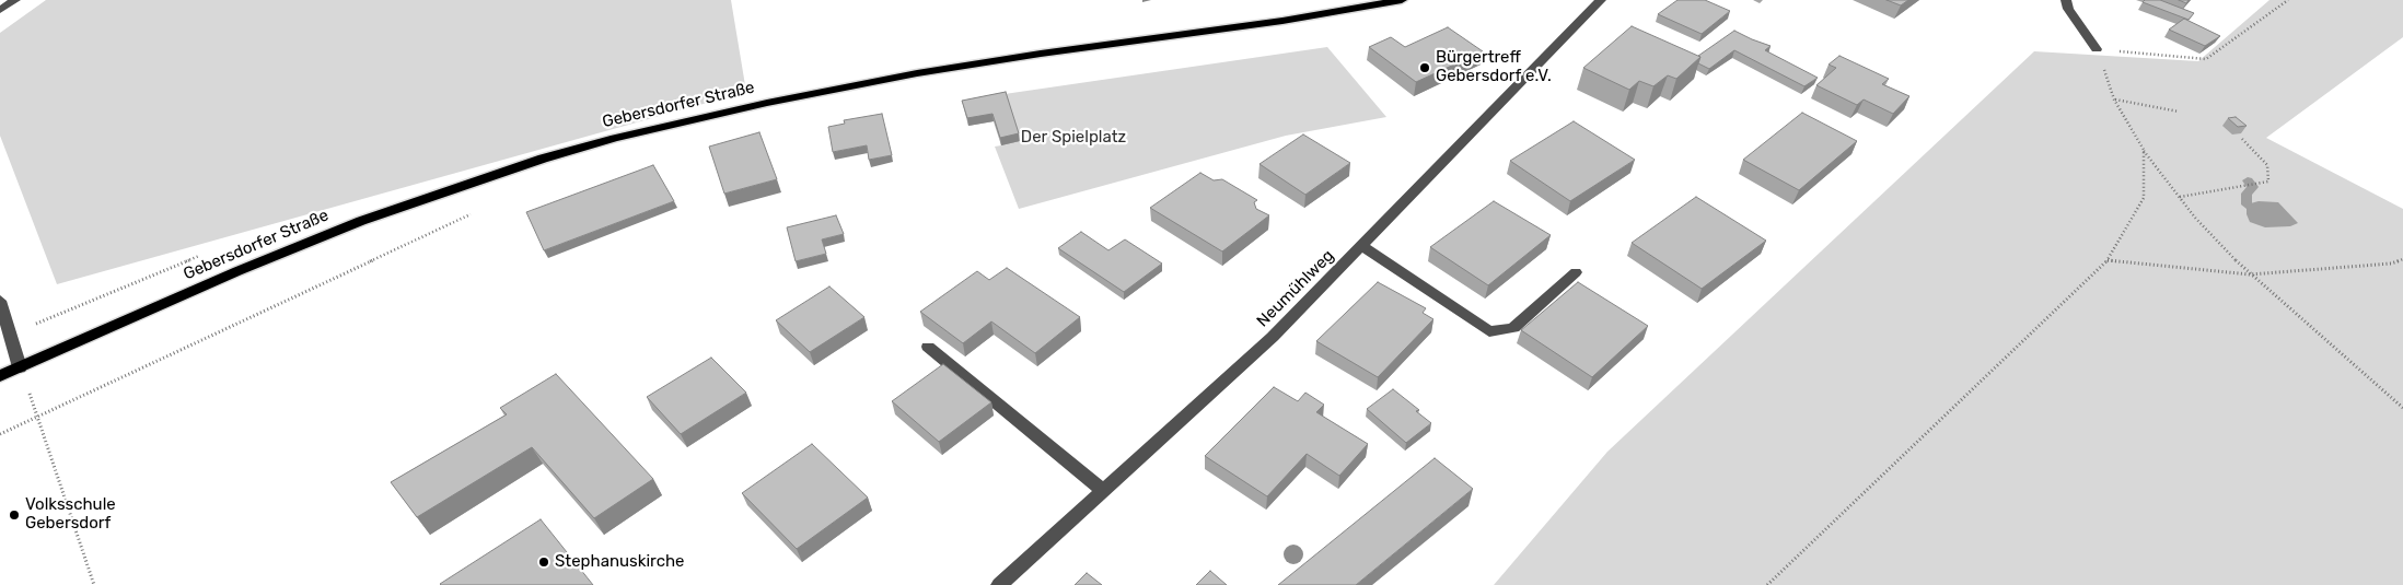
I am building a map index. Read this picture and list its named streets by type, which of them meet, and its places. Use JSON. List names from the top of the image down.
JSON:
{
  "streets": {
    "main road": ["Gebersdorfer Straße"],
    "street": ["Neumühlweg"]
  },
  "parks": ["Der Spielplatz"],
  "places": ["Bürgertreff Gebersdorf e.V.", "Volksschule Gebersdorf", "Stephanuskirche"]
}
